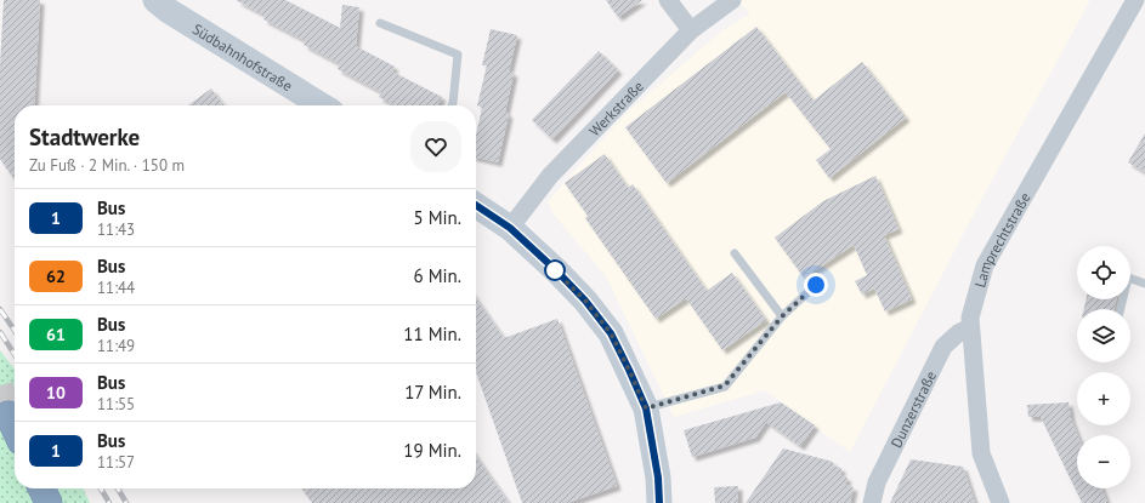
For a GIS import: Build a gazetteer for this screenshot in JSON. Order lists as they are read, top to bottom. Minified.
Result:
{"streets":{"street":["Südbahnhofstraße","Werkstraße","Lamprechtstraße","Dunzerstraße"]},"crossings":[["Lamprechtstraße","Dunzerstraße"]],"lines":["bus line 1"],"page":{"heading":["Stadtwerke","Zu Fuß · 2 Min. · 150 m"],"list":[{"mark":"1","name":"Bus","note":"11:43","value":"5 Min."},{"mark":"62","name":"Bus","note":"11:44","value":"6 Min."},{"mark":"61","name":"Bus","note":"11:49","value":"11 Min."},{"mark":"10","name":"Bus","note":"11:55","value":"17 Min."},{"mark":"1","name":"Bus","note":"11:57","value":"19 Min."}],"map_buttons":["+","−"]}}
